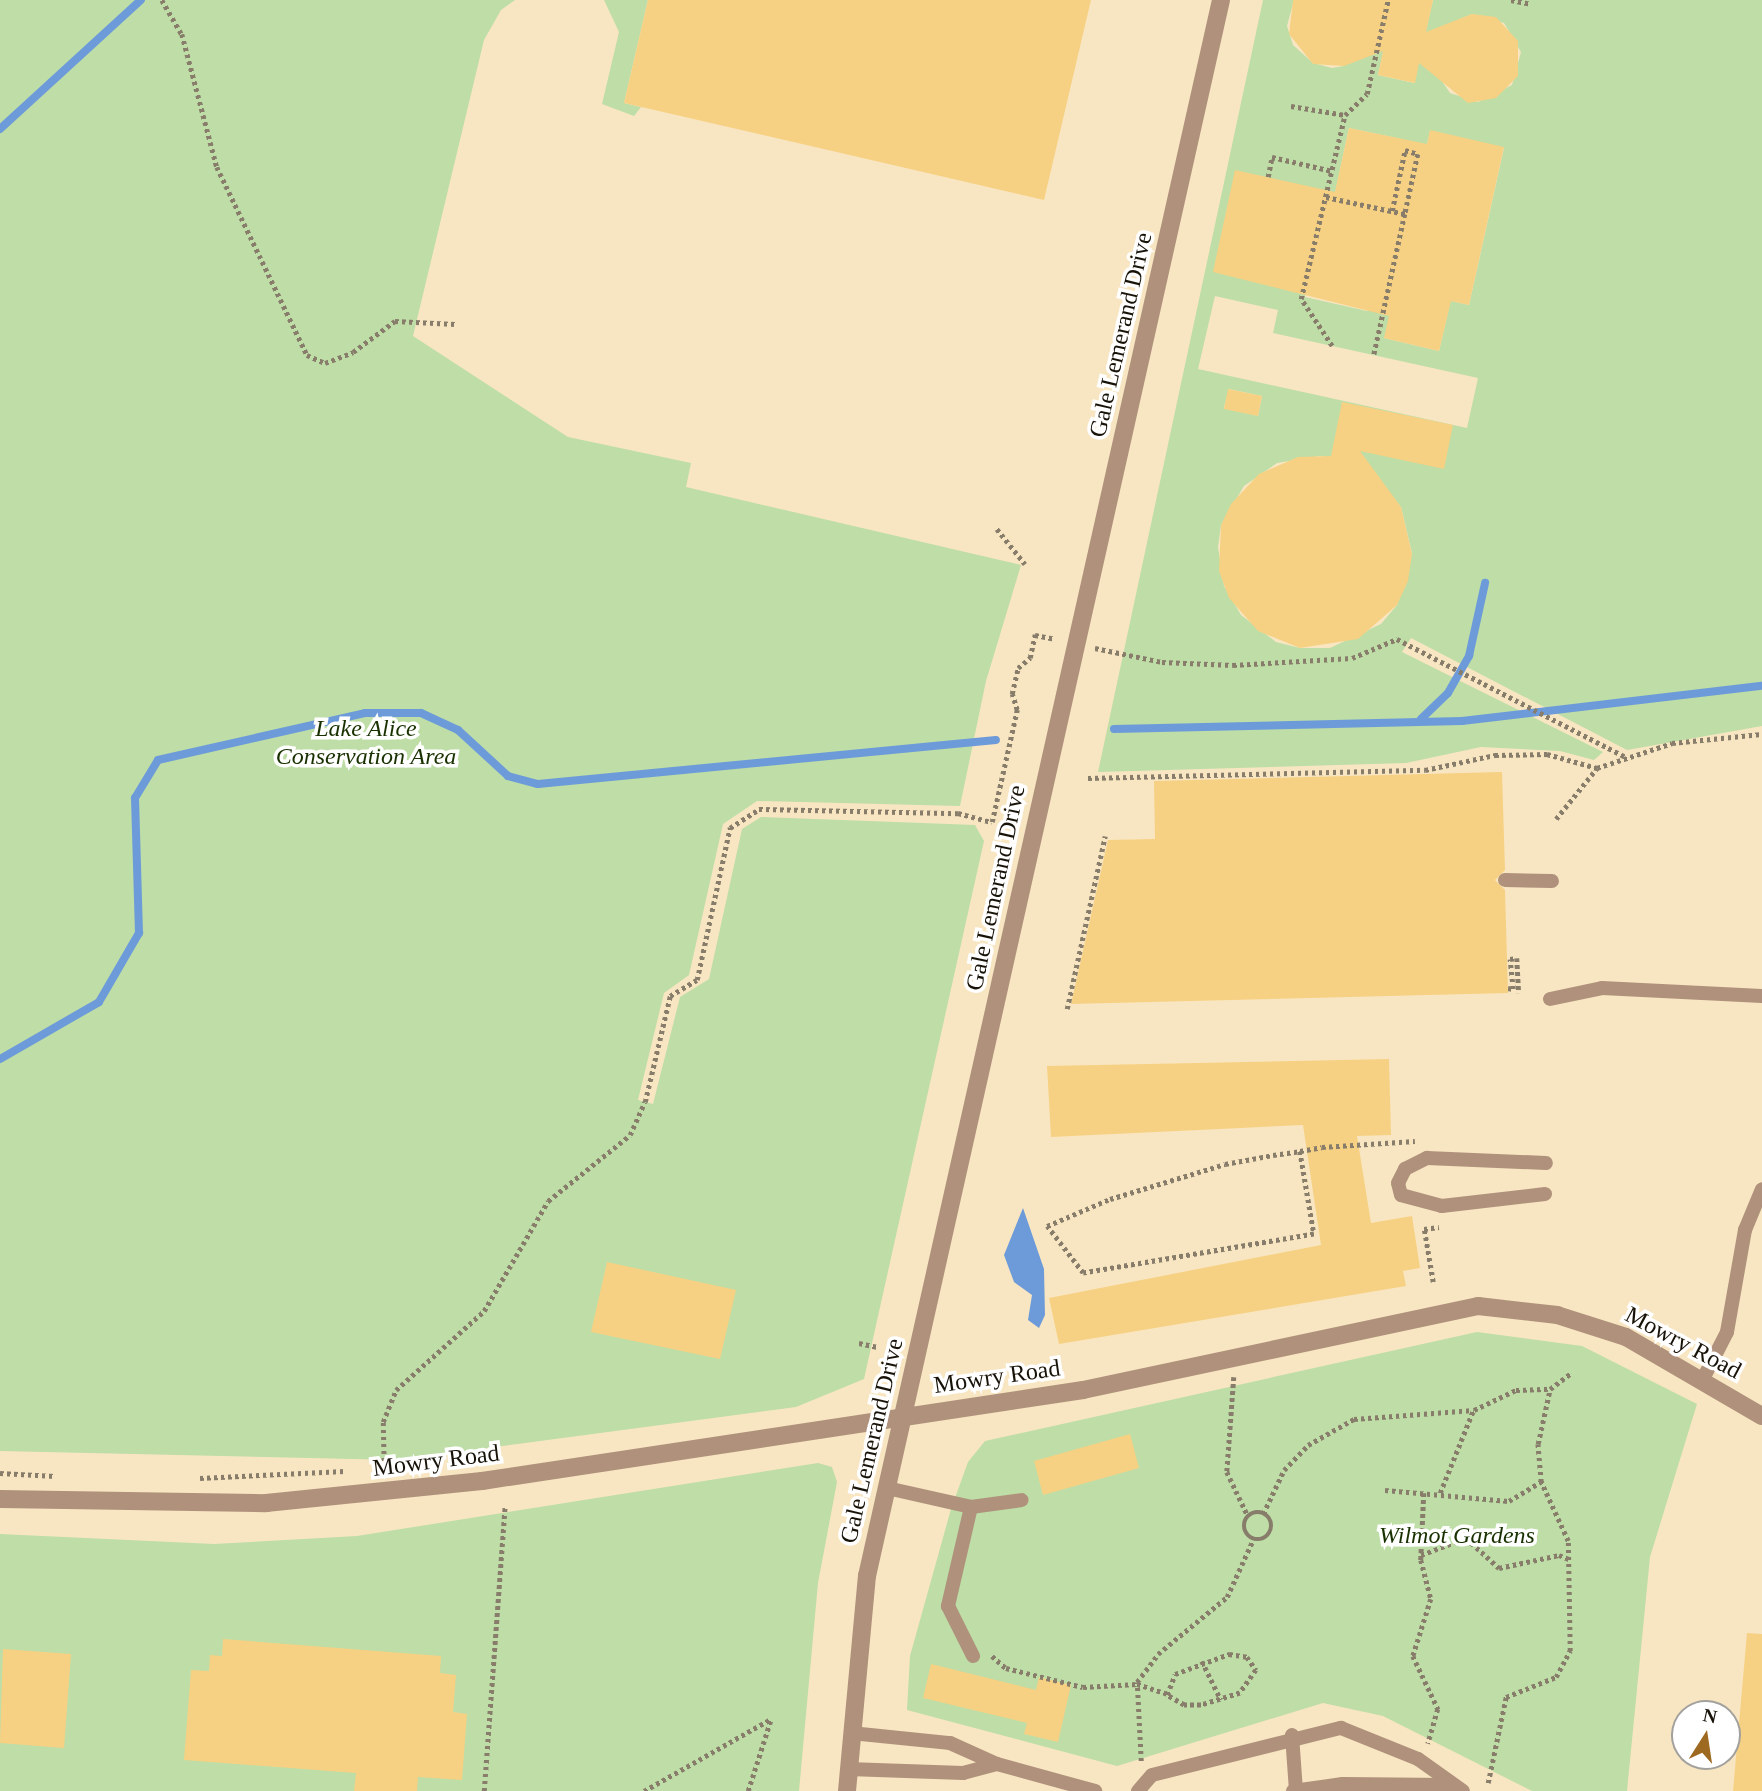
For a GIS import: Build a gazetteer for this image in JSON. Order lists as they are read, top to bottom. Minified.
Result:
{"streets":{"street":["Gale Lemerand Drive","Mowry Road"]},"crossings":[["Gale Lemerand Drive","Mowry Road"]],"parks":["Lake Alice Conservation Area","Wilmot Gardens"],"north":"top"}
